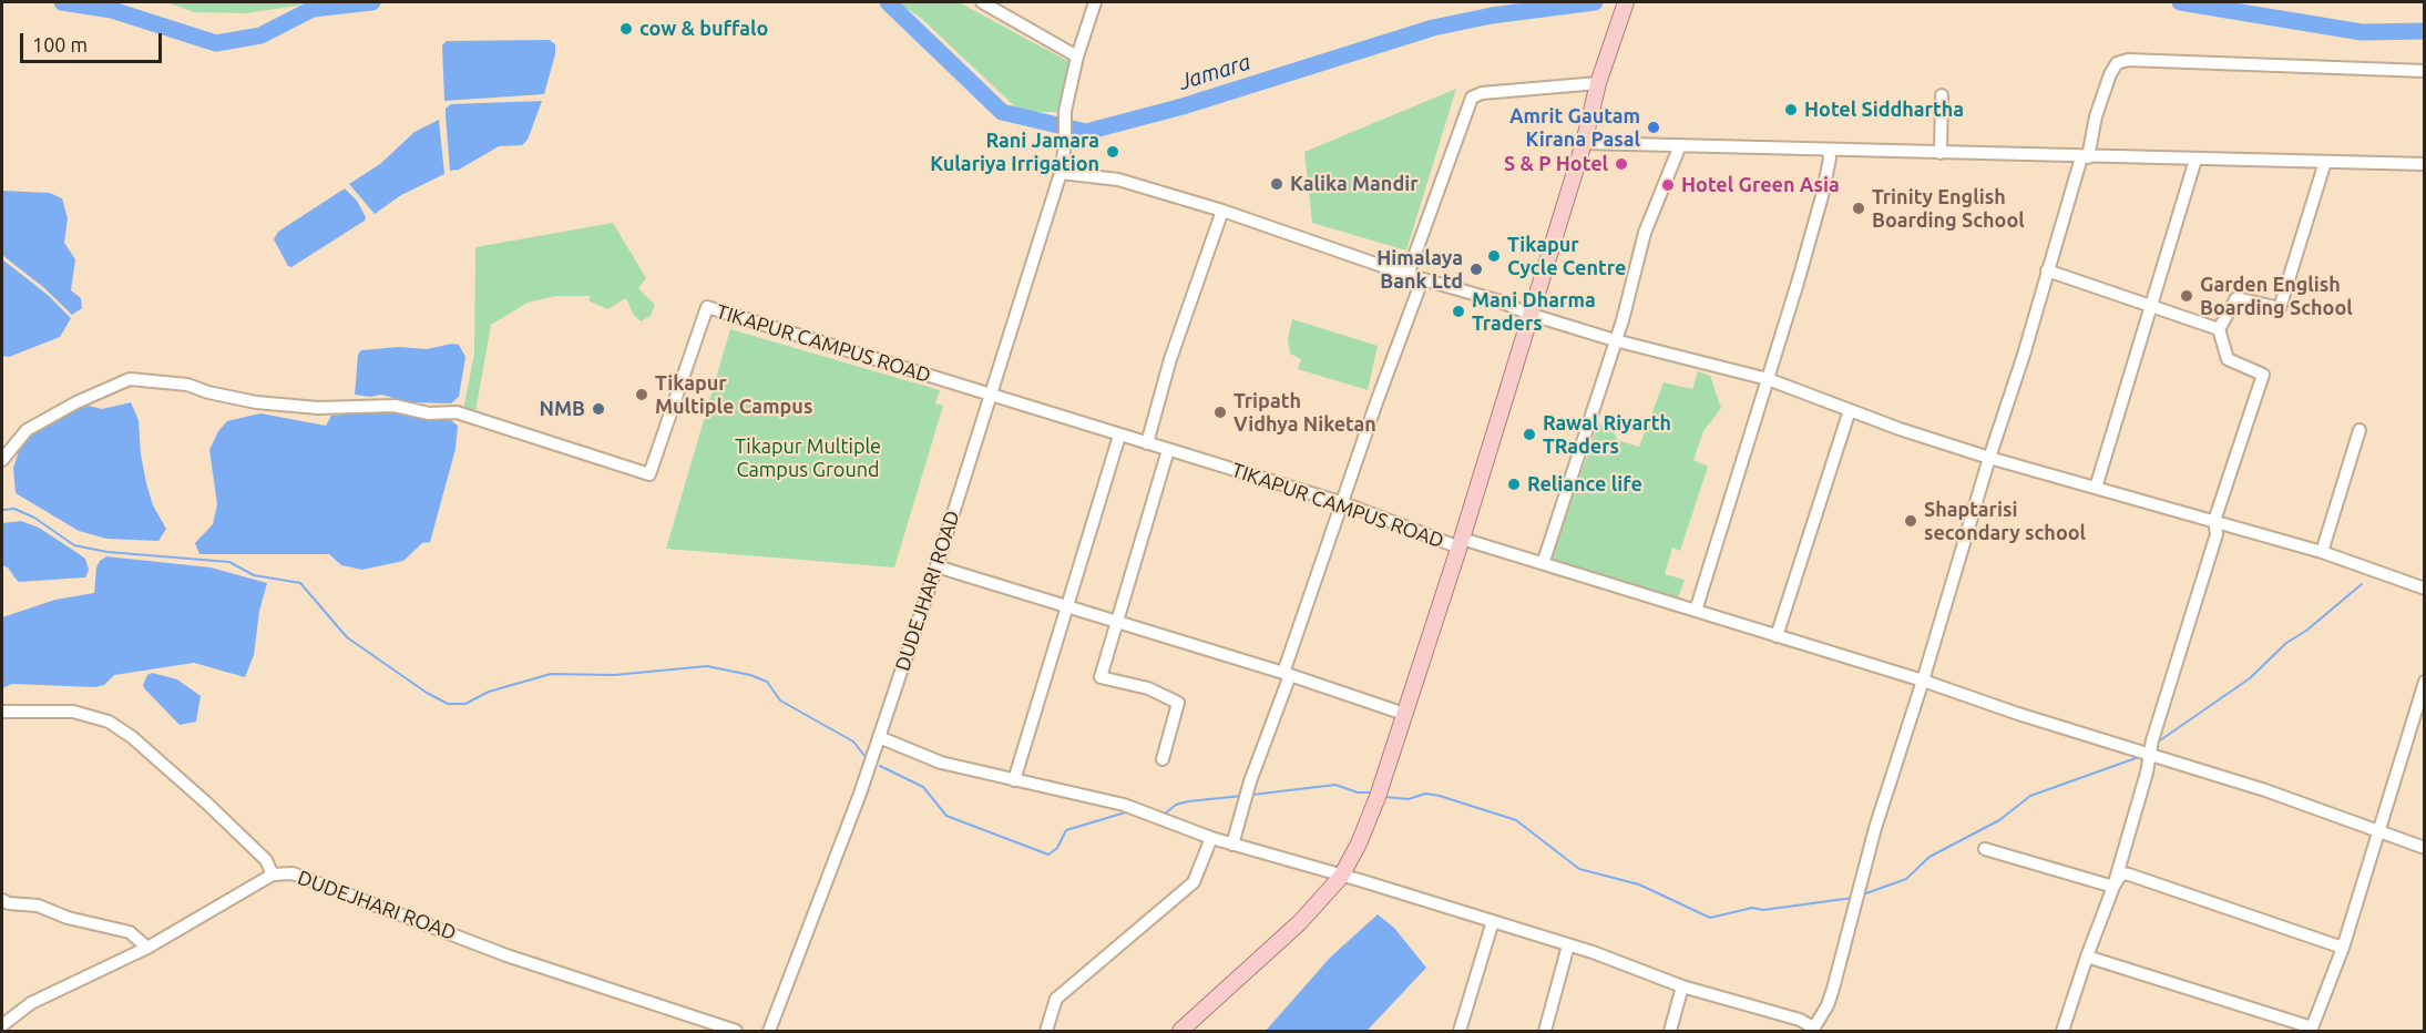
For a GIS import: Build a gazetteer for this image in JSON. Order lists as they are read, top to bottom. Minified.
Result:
{"streets":{"street":["TIKAPUR CAMPUS ROAD","DUDEJHARI ROAD"]},"crossings":[["TIKAPUR CAMPUS ROAD","DUDEJHARI ROAD"]],"water":["Jamara"],"parks":["Tikapur Multiple Campus Ground"],"places":["cow & buffalo","Hotel Siddhartha","Amrit Gautam Kirana Pasal","Rani Jamara Kulariya Irrigation","S & P Hotel","Kalika Mandir","Hotel Green Asia","Trinity English Boarding School","Tikapur Cycle Centre","Himalaya Bank Ltd","Garden English Boarding School","Mani Dharma Traders","Tikapur Multiple Campus","NMB","Tripath Vidhya Niketan","Rawal Riyarth TRaders","Reliance life","Shaptarisi secondary school"],"scale_bar":"100 m"}
